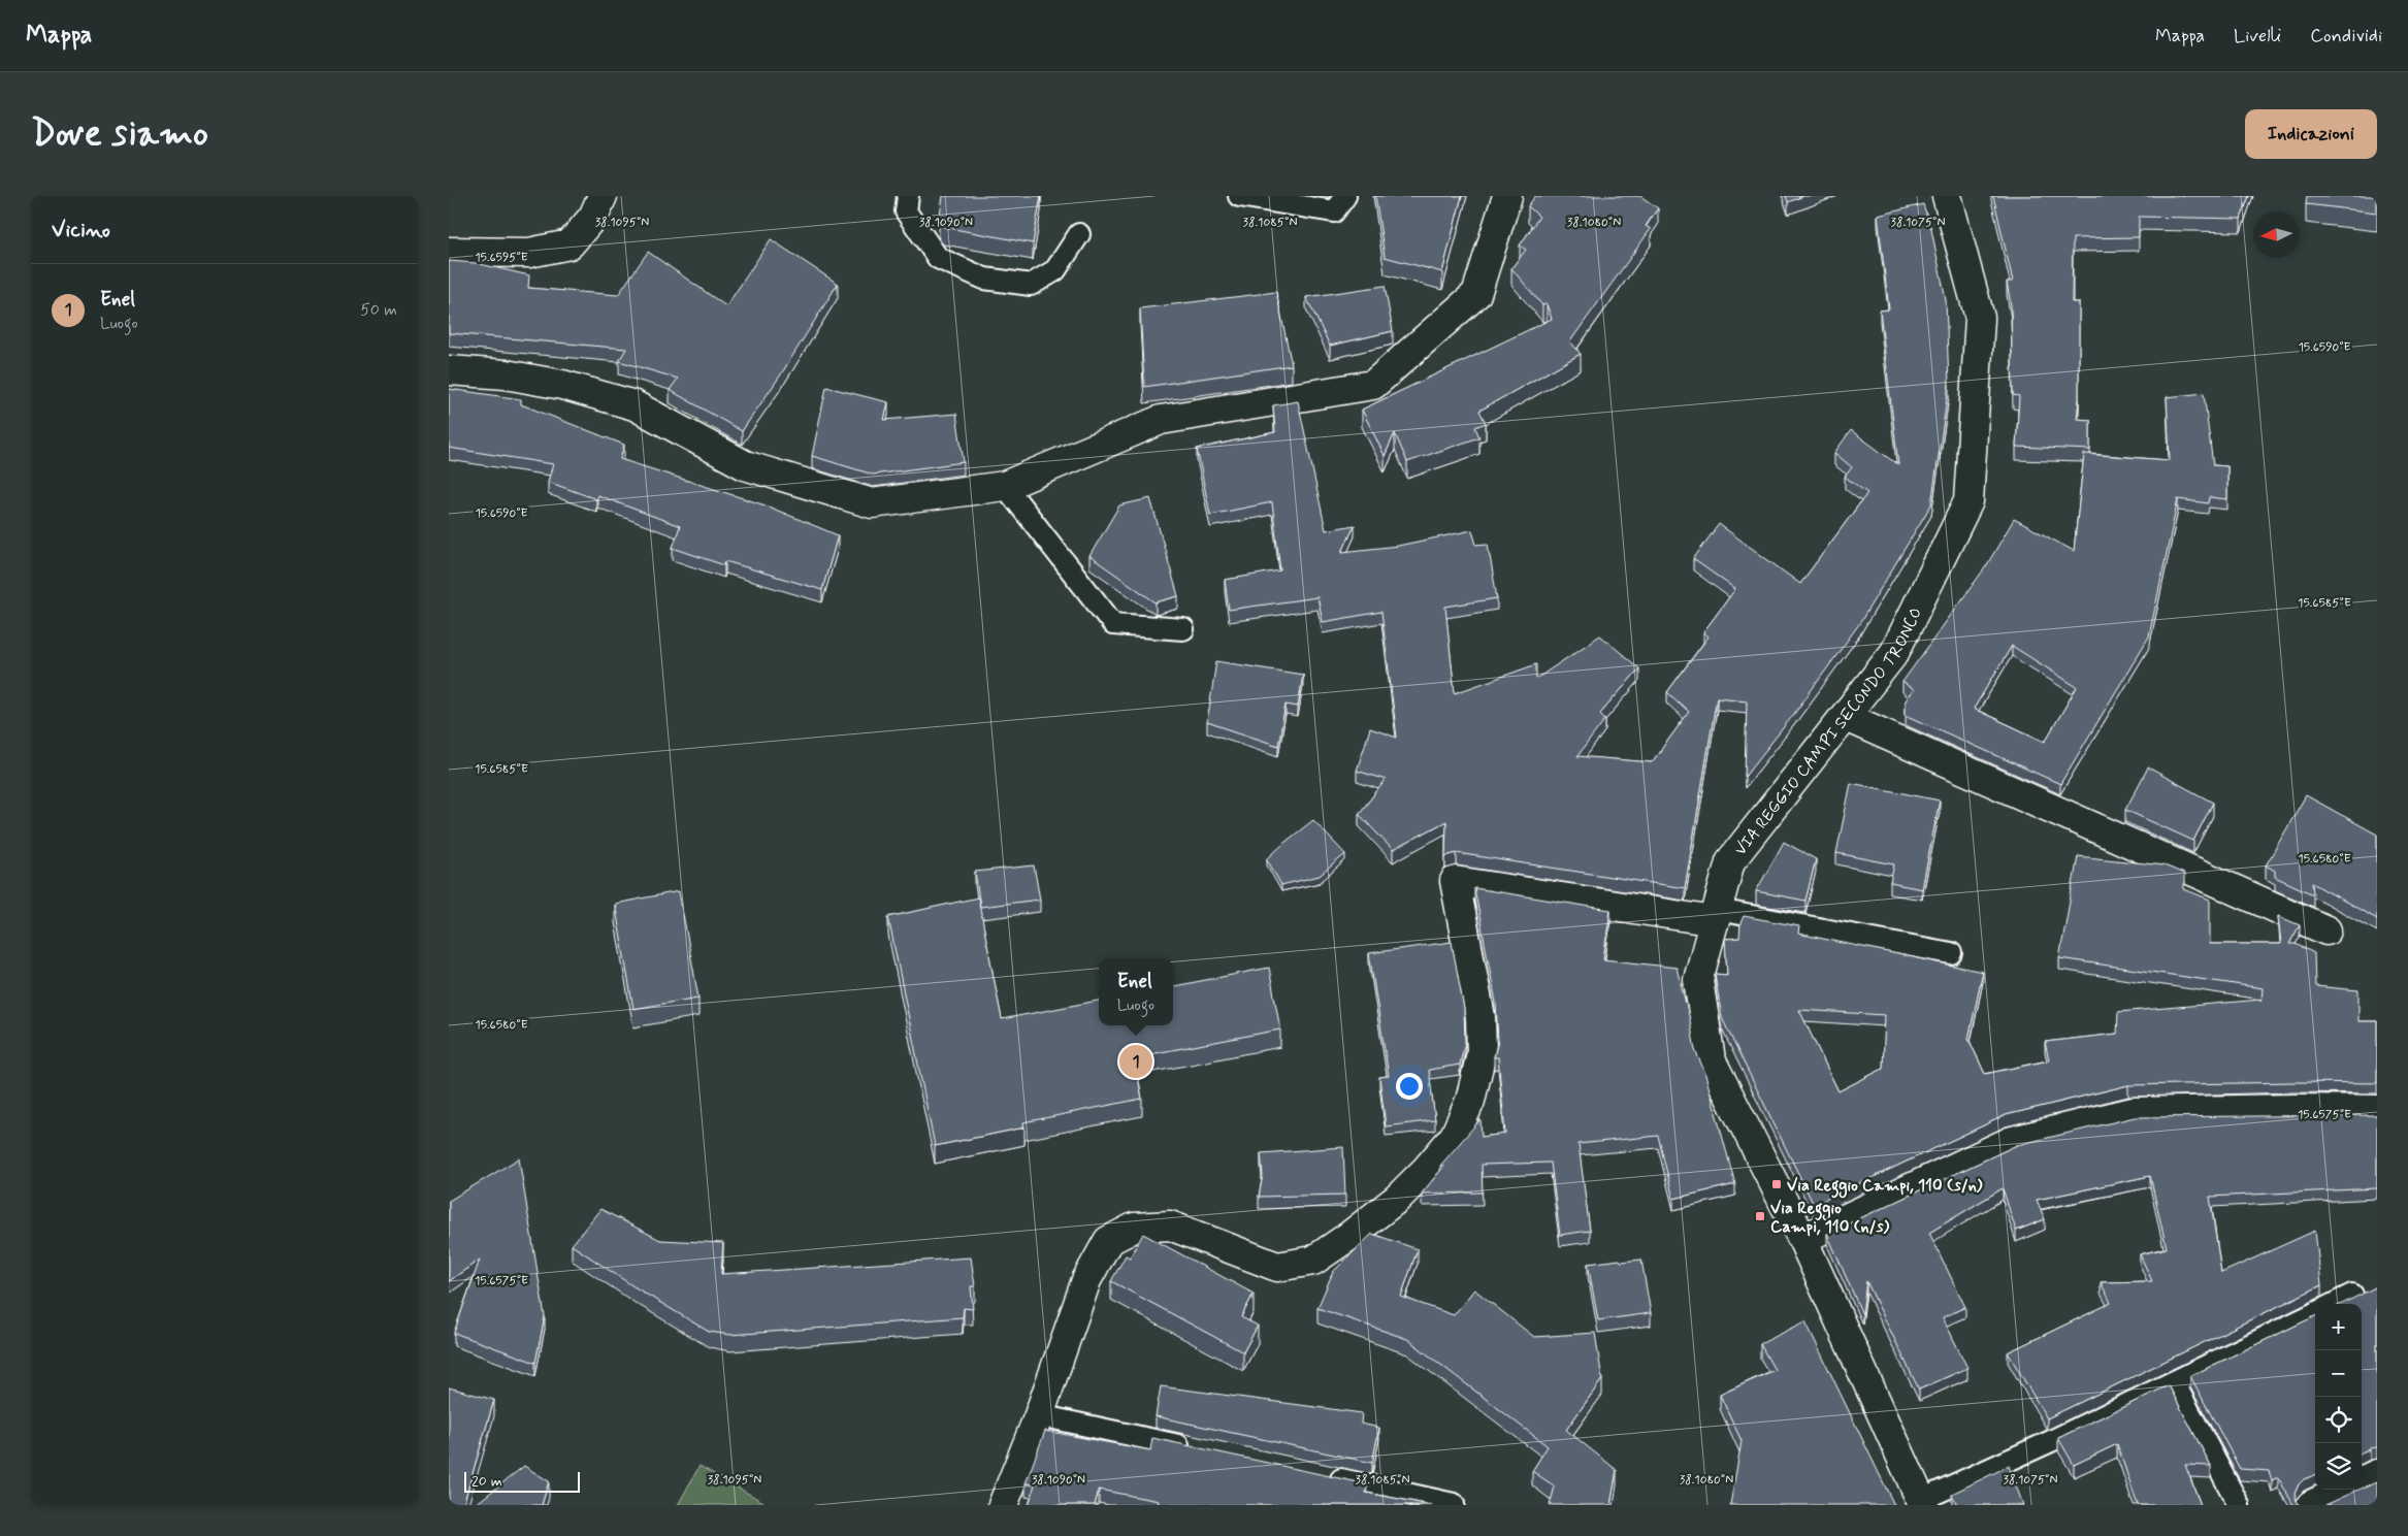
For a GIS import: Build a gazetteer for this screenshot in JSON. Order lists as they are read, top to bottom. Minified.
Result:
{"streets":{"street":["VIA REGGIO CAMPI SECONDO TRONCO"]},"places":{"transit":["Via Reggio Campi, 110 (s/n)","Via Reggio Campi, 110 (n/s)"]},"scale_bar":"20 m","north":"left","page":{"header":"Mappa","nav":["Mappa","Livelli","Condividi"],"buttons":"Indicazioni","title":"Dove siamo","heading":"Vicino","list":[{"mark":"1","name":"Enel","note":"Luogo","value":"50 m"}],"popup":["Enel","Luogo"],"pins":"1","map_buttons":["+","−"],"scale":"20 m"},"coordinates":["38.1095°N","38.1090°N","38.1085°N","38.1080°N","38.1075°N","15.6595°E","15.6590°E","15.6585°E","15.6580°E","15.6575°E"]}
